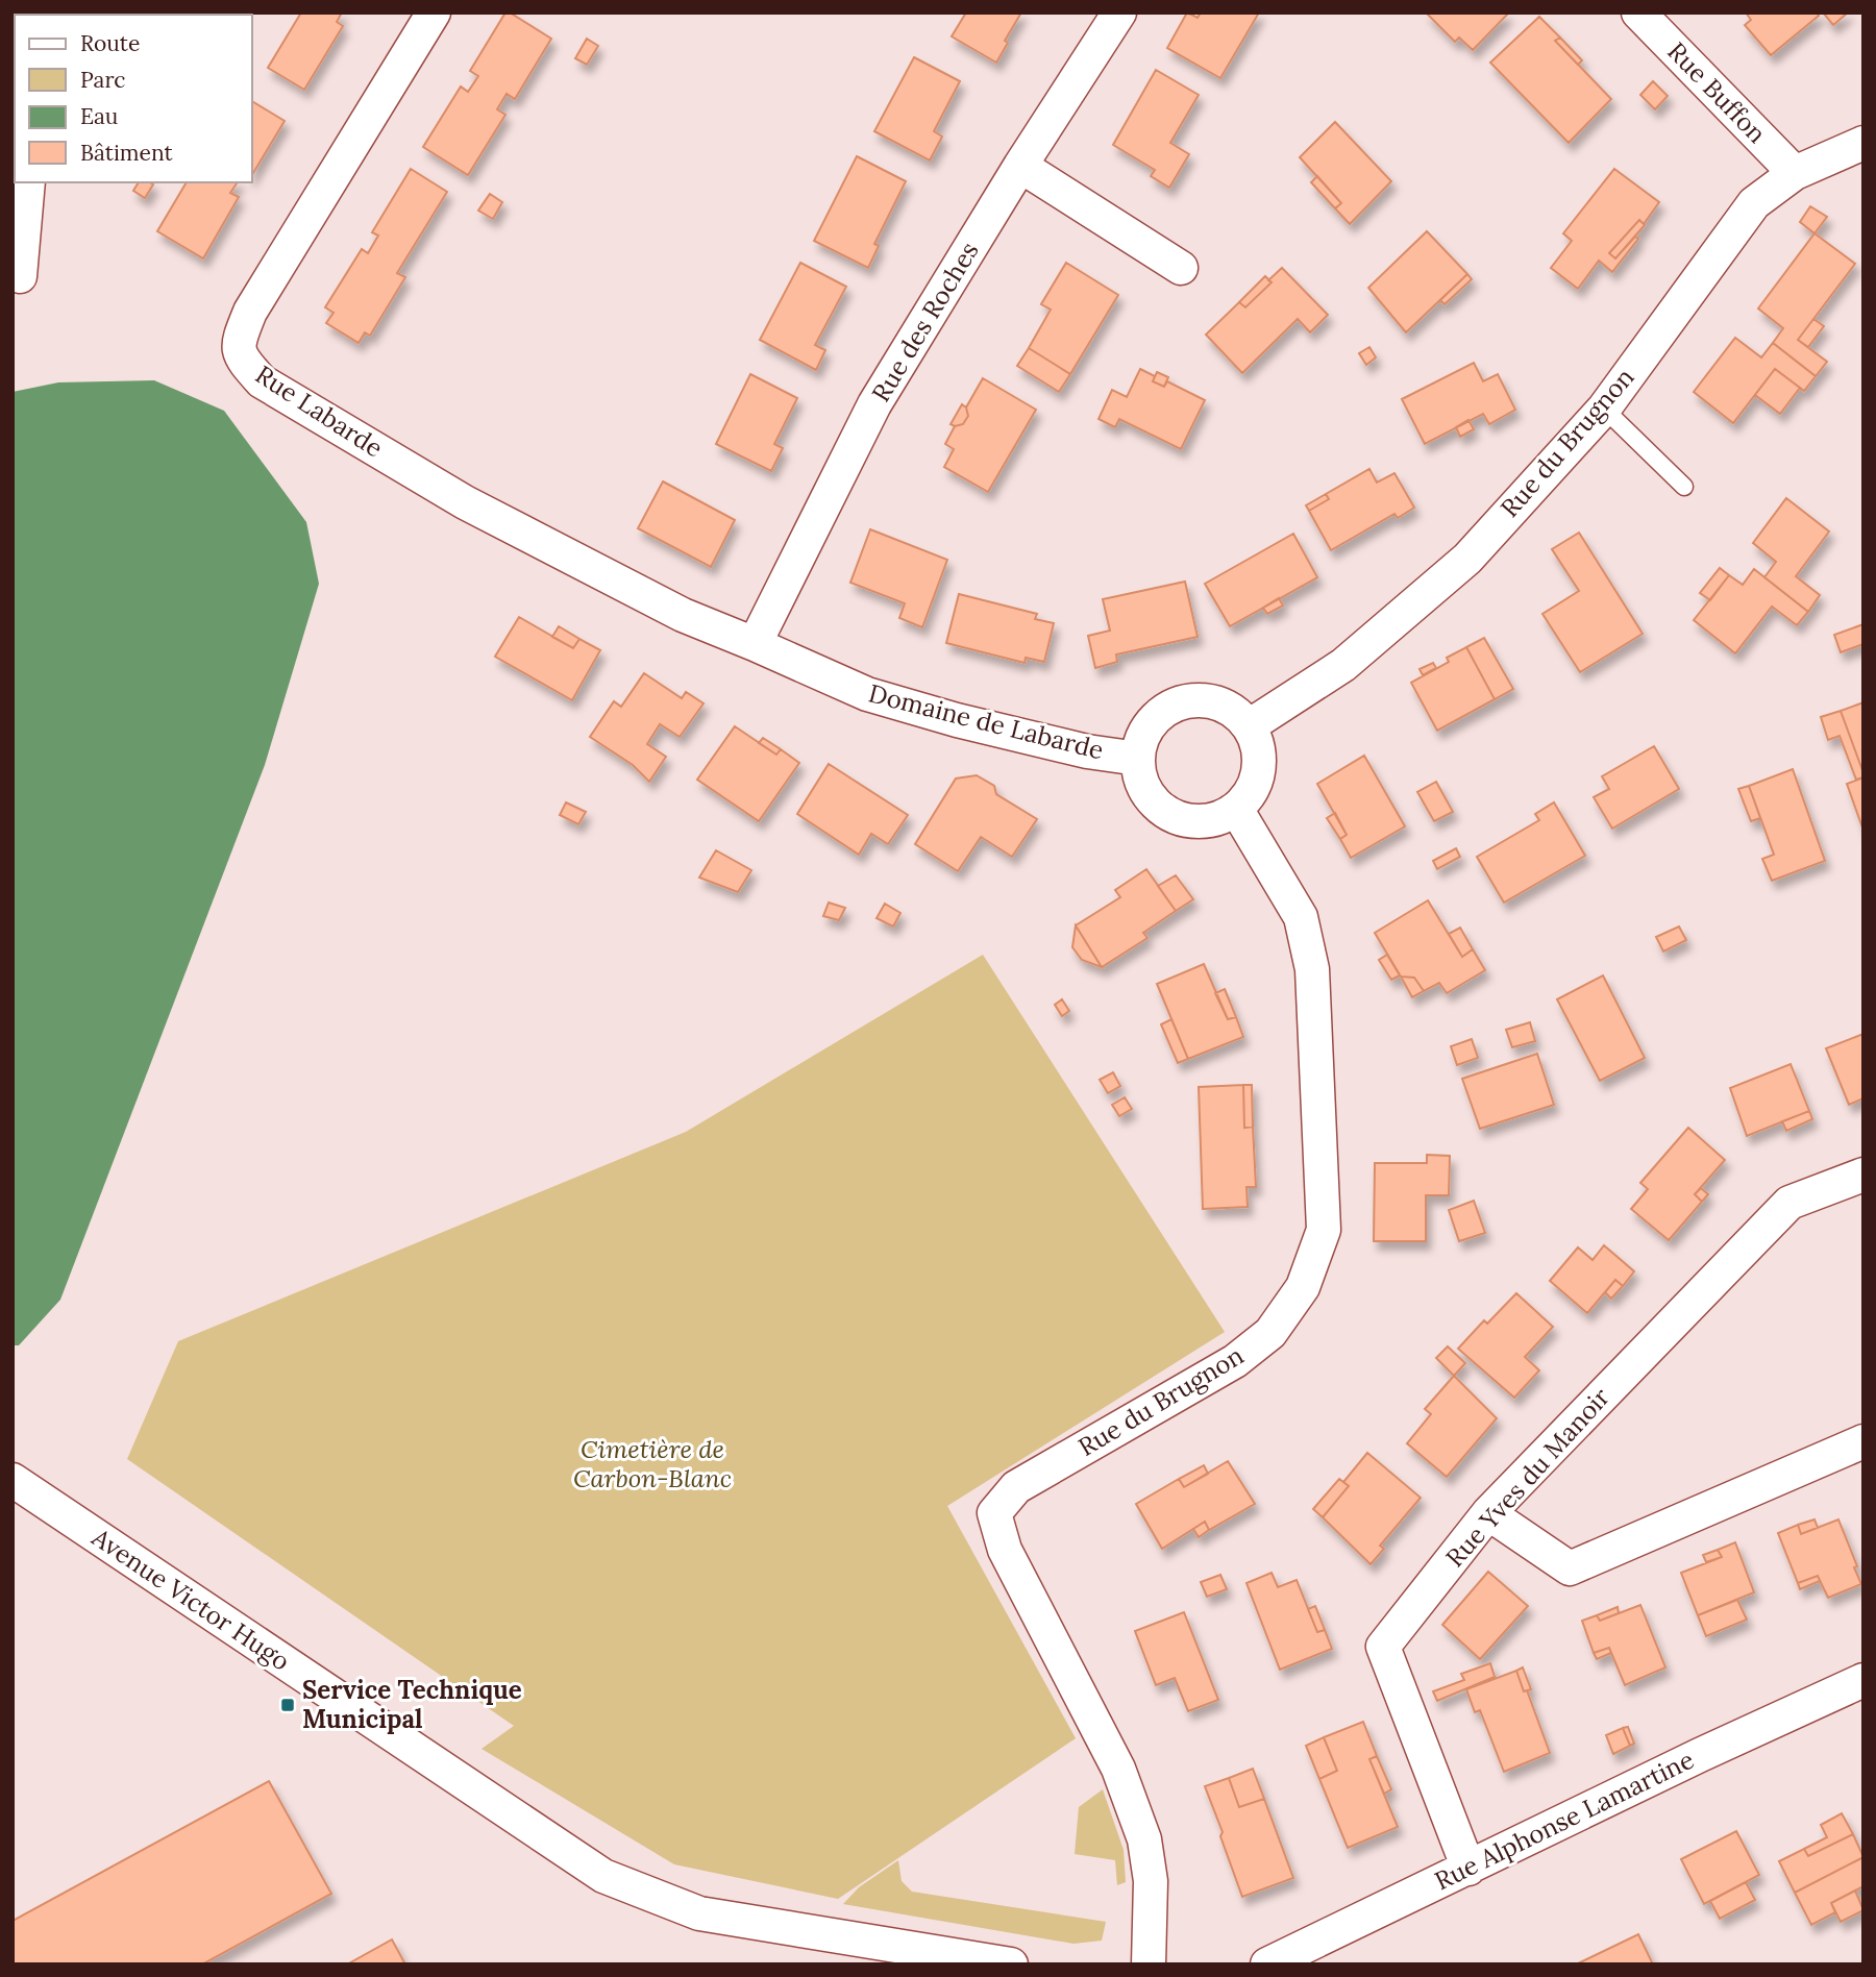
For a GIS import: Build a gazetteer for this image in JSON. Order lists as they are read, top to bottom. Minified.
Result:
{"streets":{"street":["Rue Buffon","Rue des Roches","Rue Labarde","Rue du Brugnon","Domaine de Labarde","Rue Yves du Manoir","Avenue Victor Hugo","Rue Alphonse Lamartine"]},"crossings":[["Rue Buffon","Rue du Brugnon"],["Rue des Roches","Rue Labarde"],["Rue des Roches","Domaine de Labarde"],["Rue Labarde","Domaine de Labarde"],["Rue du Brugnon","Domaine de Labarde"],["Rue Yves du Manoir","Rue Alphonse Lamartine"]],"parks":["Cimetière de Carbon-Blanc"],"places":{"transit":["Service Technique Municipal"]},"legend":["Route","Parc","Eau","Bâtiment"]}
